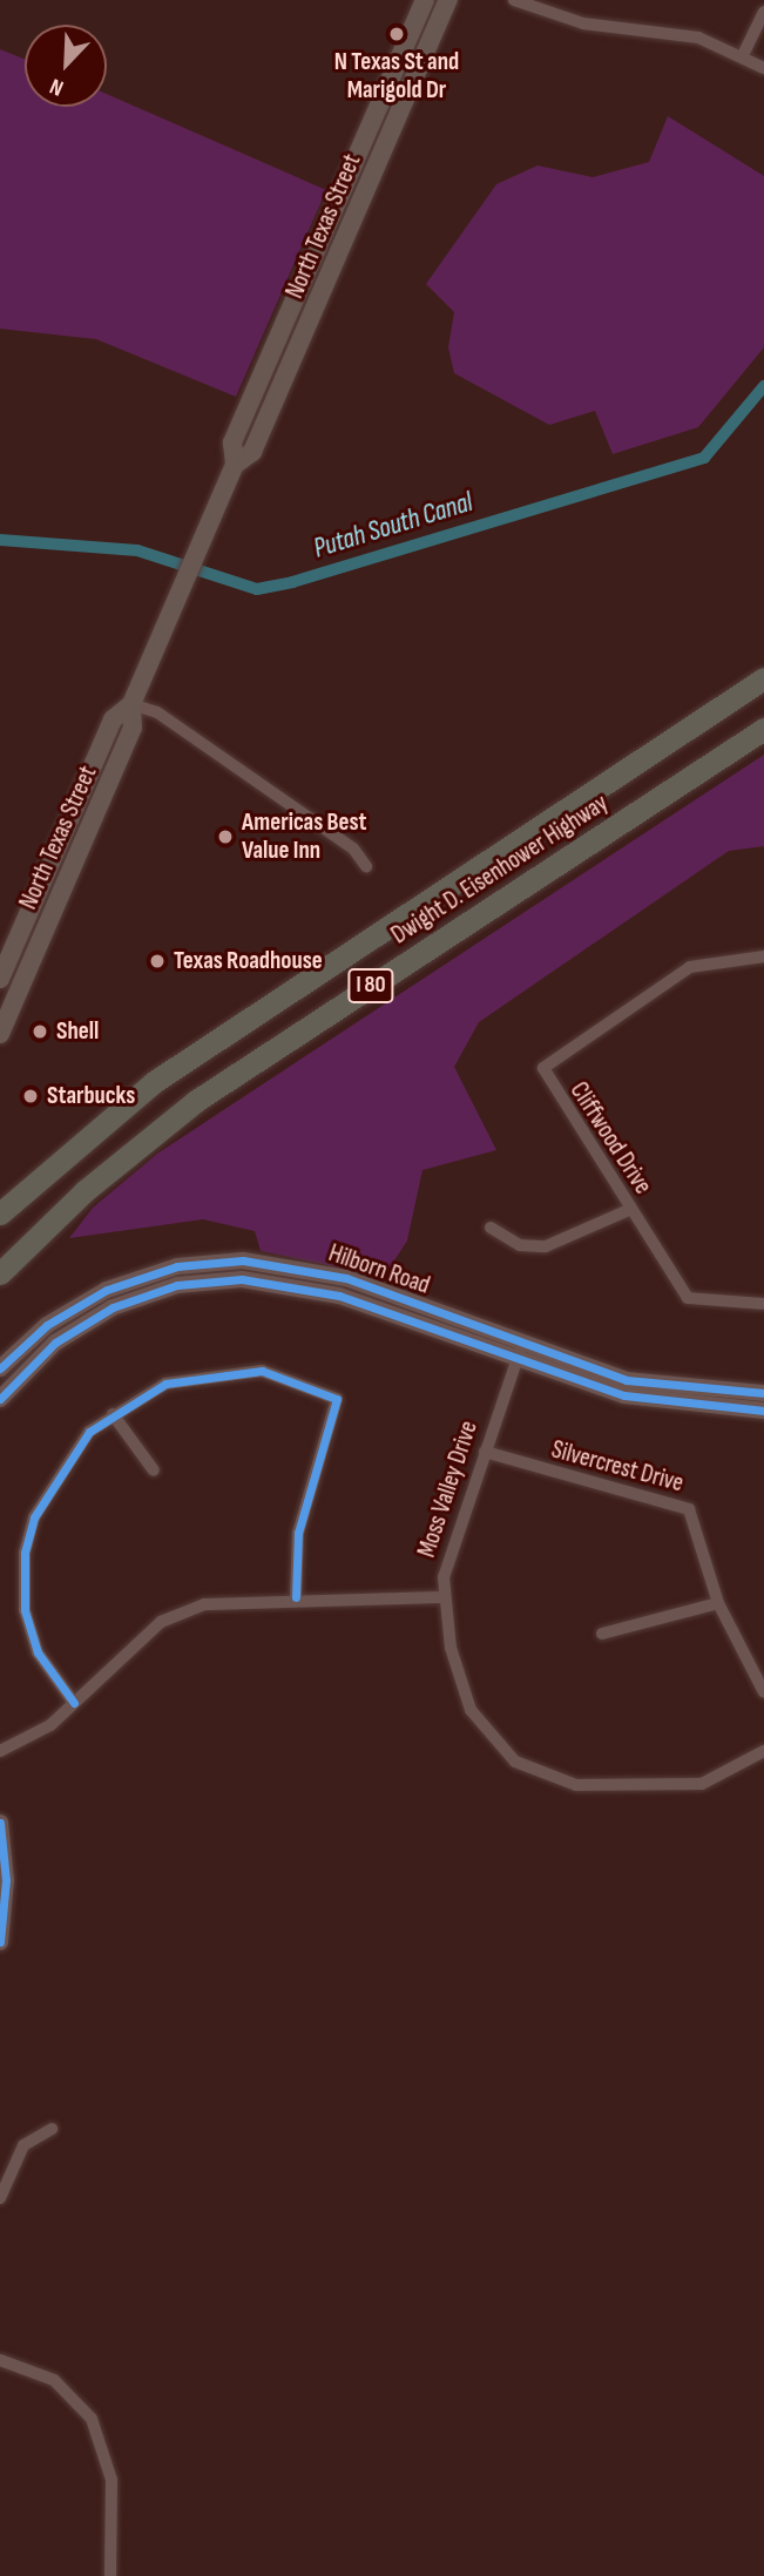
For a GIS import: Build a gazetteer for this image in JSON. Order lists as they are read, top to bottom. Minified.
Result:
{"streets":{"highway":["Dwight D. Eisenhower Highway","I 80"],"main road":["North Texas Street"],"street":["Cliffwood Drive","Hilborn Road","Silvercrest Drive","Moss Valley Drive"]},"crossings":[["Hilborn Road","Moss Valley Drive"],["Silvercrest Drive","Moss Valley Drive"]],"water":["Putah South Canal"],"places":["N Texas St and Marigold Dr","Americas Best Value Inn","Texas Roadhouse","Shell","Starbucks"],"north":"bottom left"}
